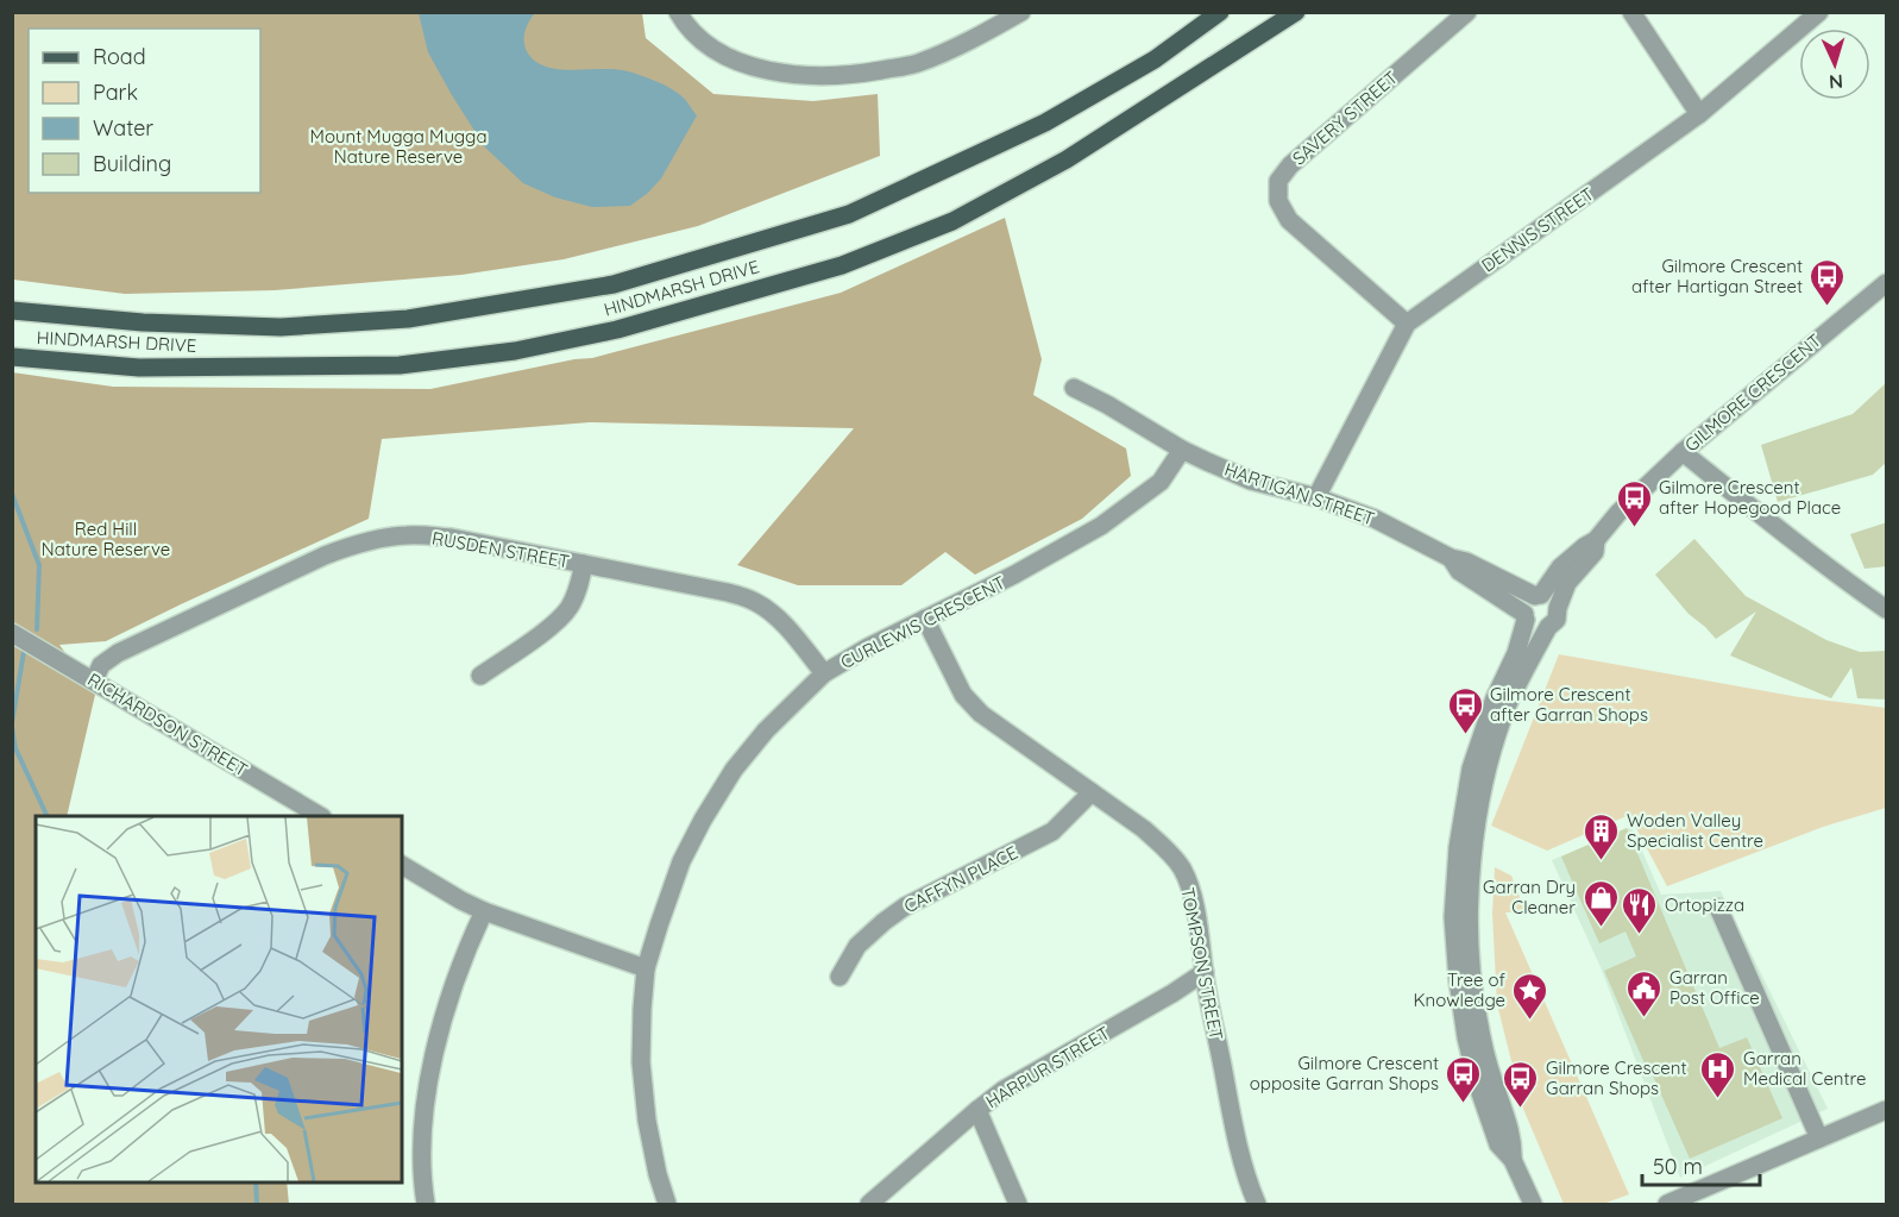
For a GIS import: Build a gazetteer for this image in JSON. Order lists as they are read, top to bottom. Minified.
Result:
{"streets":{"main road":["HINDMARSH DRIVE"],"street":["SAVERY STREET","DENNIS STREET","GILMORE CRESCENT","HARTIGAN STREET","RUSDEN STREET","CURLEWIS CRESCENT","RICHARDSON STREET","CAFFYN PLACE","TOMPSON STREET","HARPUR STREET"]},"crossings":[["SAVERY STREET","DENNIS STREET"],["DENNIS STREET","HARTIGAN STREET"],["GILMORE CRESCENT","HARTIGAN STREET"],["HARTIGAN STREET","CURLEWIS CRESCENT"],["RUSDEN STREET","CURLEWIS CRESCENT"],["RUSDEN STREET","RICHARDSON STREET"],["CURLEWIS CRESCENT","TOMPSON STREET"],["CAFFYN PLACE","TOMPSON STREET"],["TOMPSON STREET","HARPUR STREET"]],"parks":["Mount Mugga Mugga Nature Reserve","Red Hill Nature Reserve"],"places":{"bus stop":["Gilmore Crescent after Hartigan Street","Gilmore Crescent after Hopegood Place","Gilmore Crescent after Garran Shops","Gilmore Crescent opposite Garran Shops","Gilmore Crescent Garran Shops"],"building":["Woden Valley Specialist Centre"],"shop":["Garran Dry Cleaner"],"restaurant":["Ortopizza"],"public building":["Garran Post Office"],"place":["Tree of Knowledge"],"hospital":["Garran Medical Centre"]},"legend":["Road","Park","Water","Building"],"scale_bar":"50 m","north":"bottom"}
